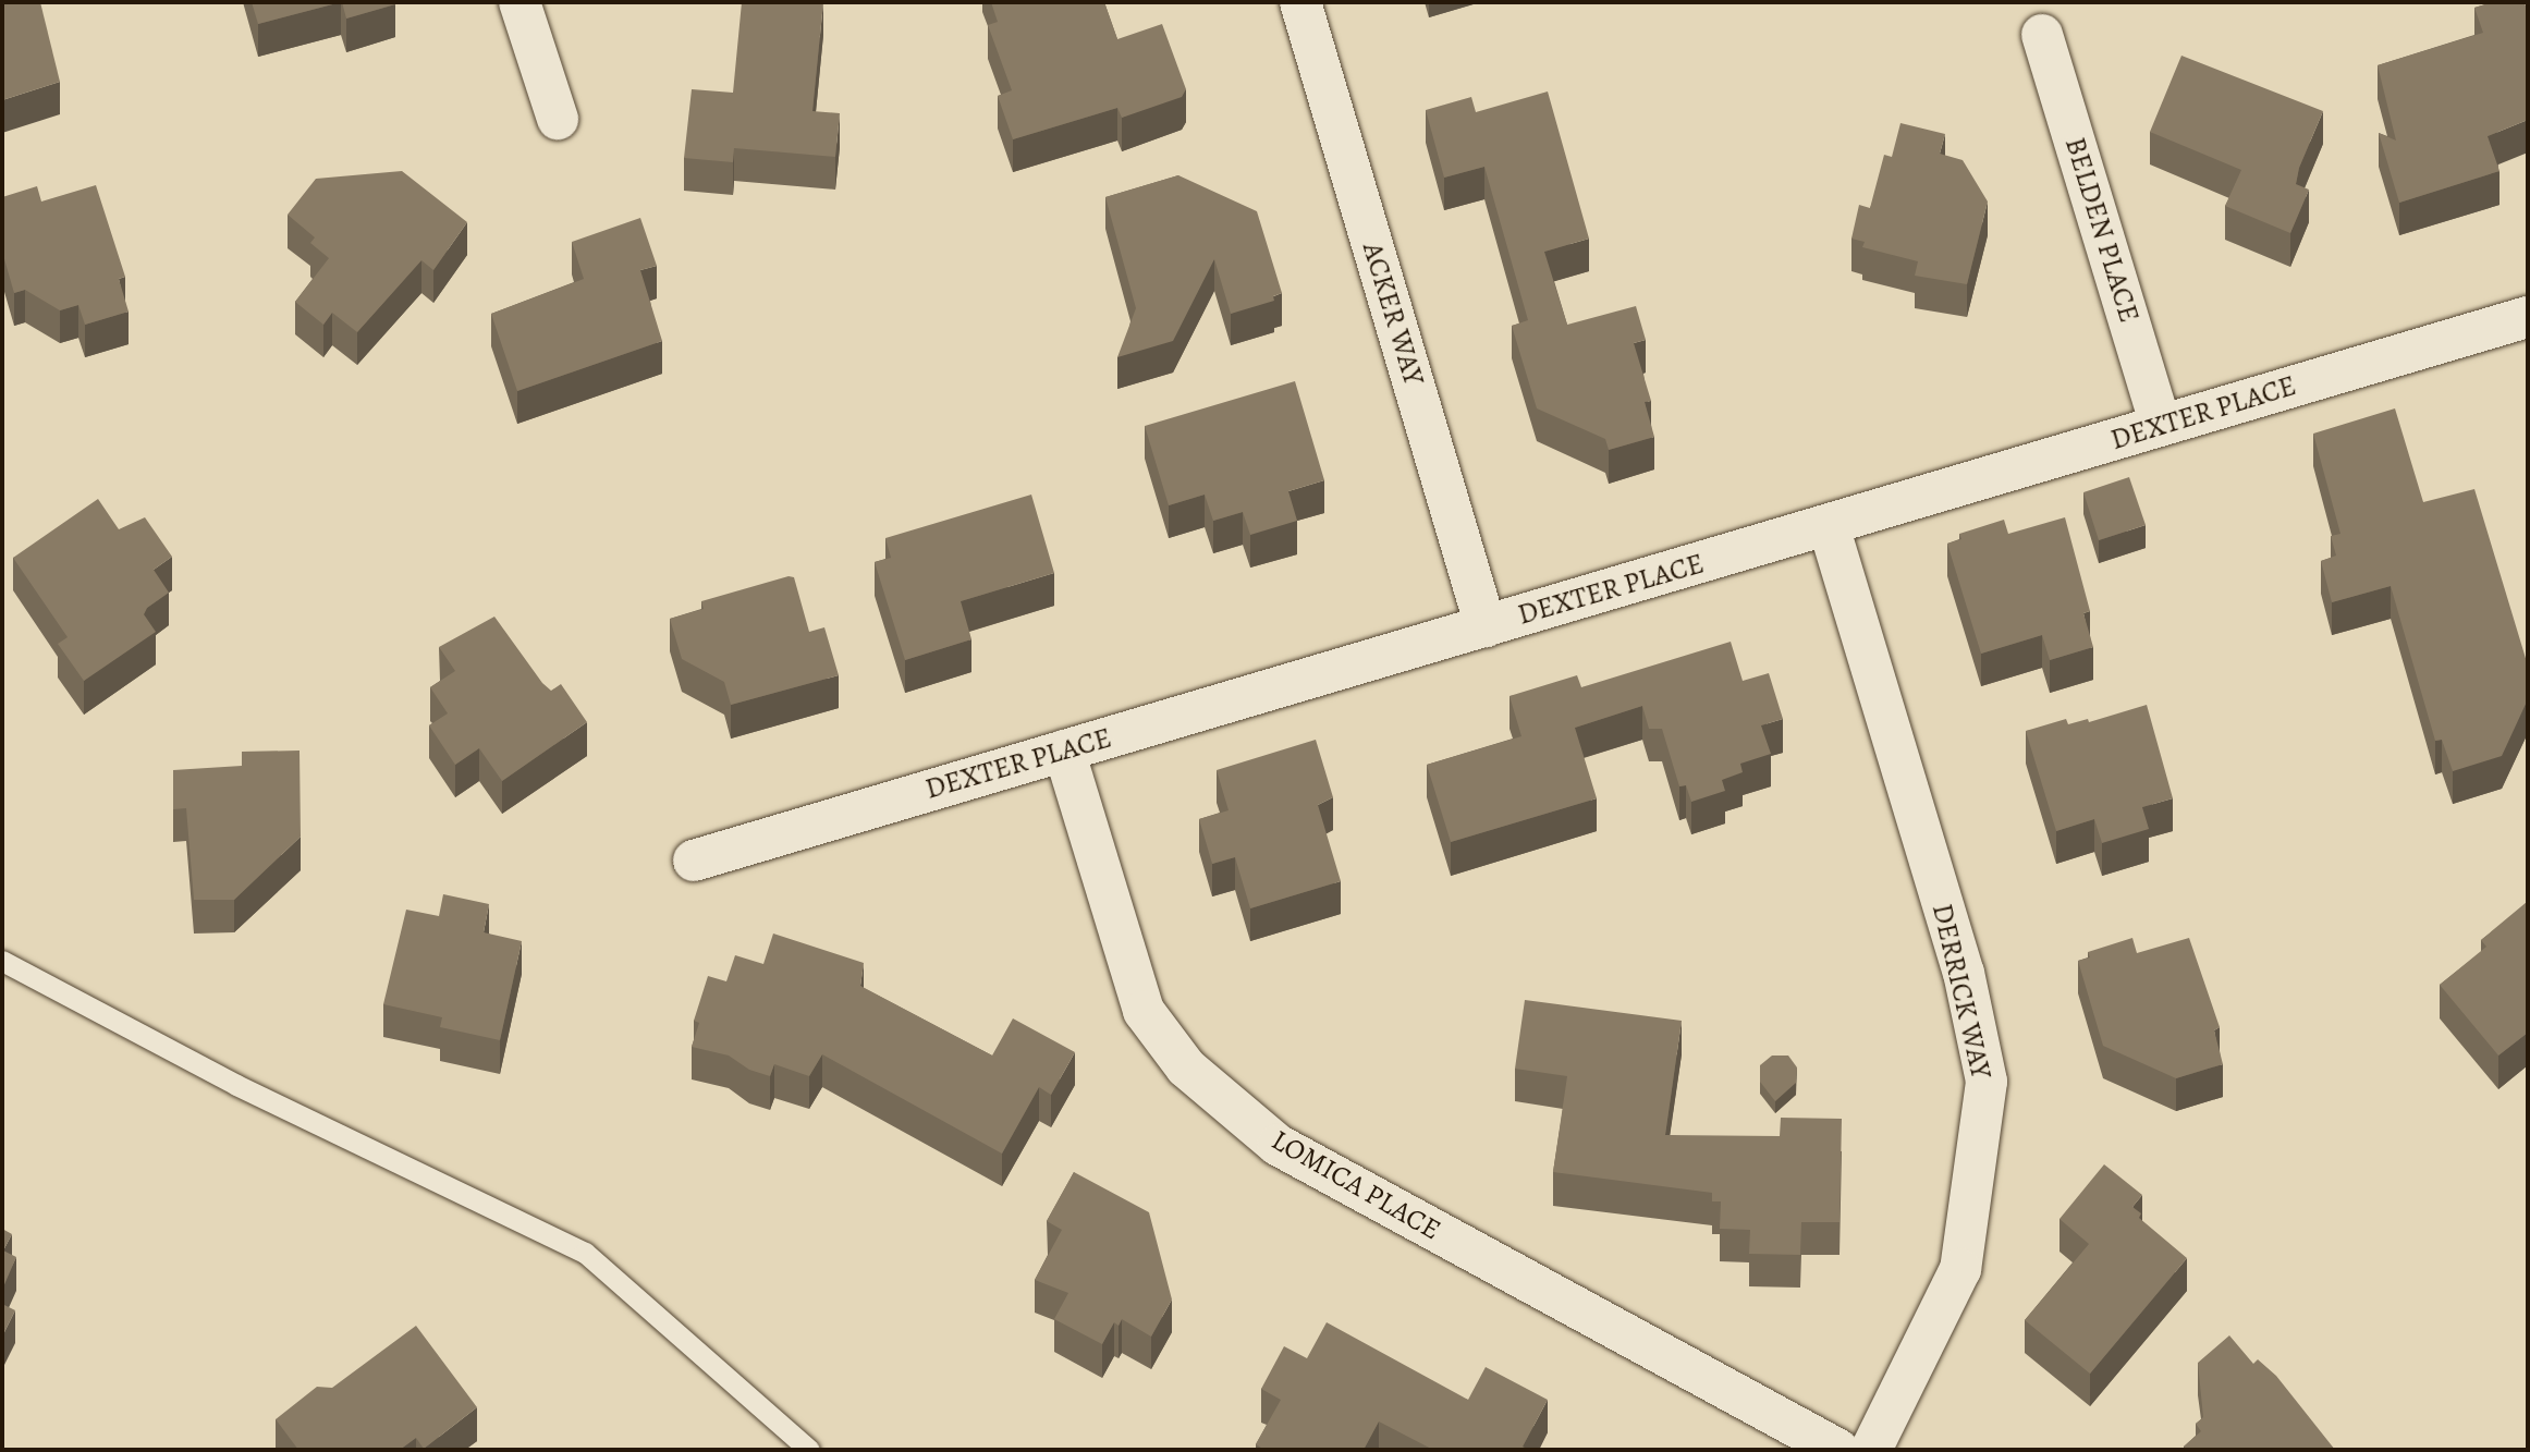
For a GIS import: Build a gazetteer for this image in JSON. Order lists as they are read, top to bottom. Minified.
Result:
{"streets":{"street":["BELDEN PLACE","ACKER WAY","DEXTER PLACE","DERRICK WAY","LOMICA PLACE"]},"crossings":[["BELDEN PLACE","DEXTER PLACE"],["ACKER WAY","DEXTER PLACE"],["DEXTER PLACE","DERRICK WAY"],["DEXTER PLACE","LOMICA PLACE"]]}
